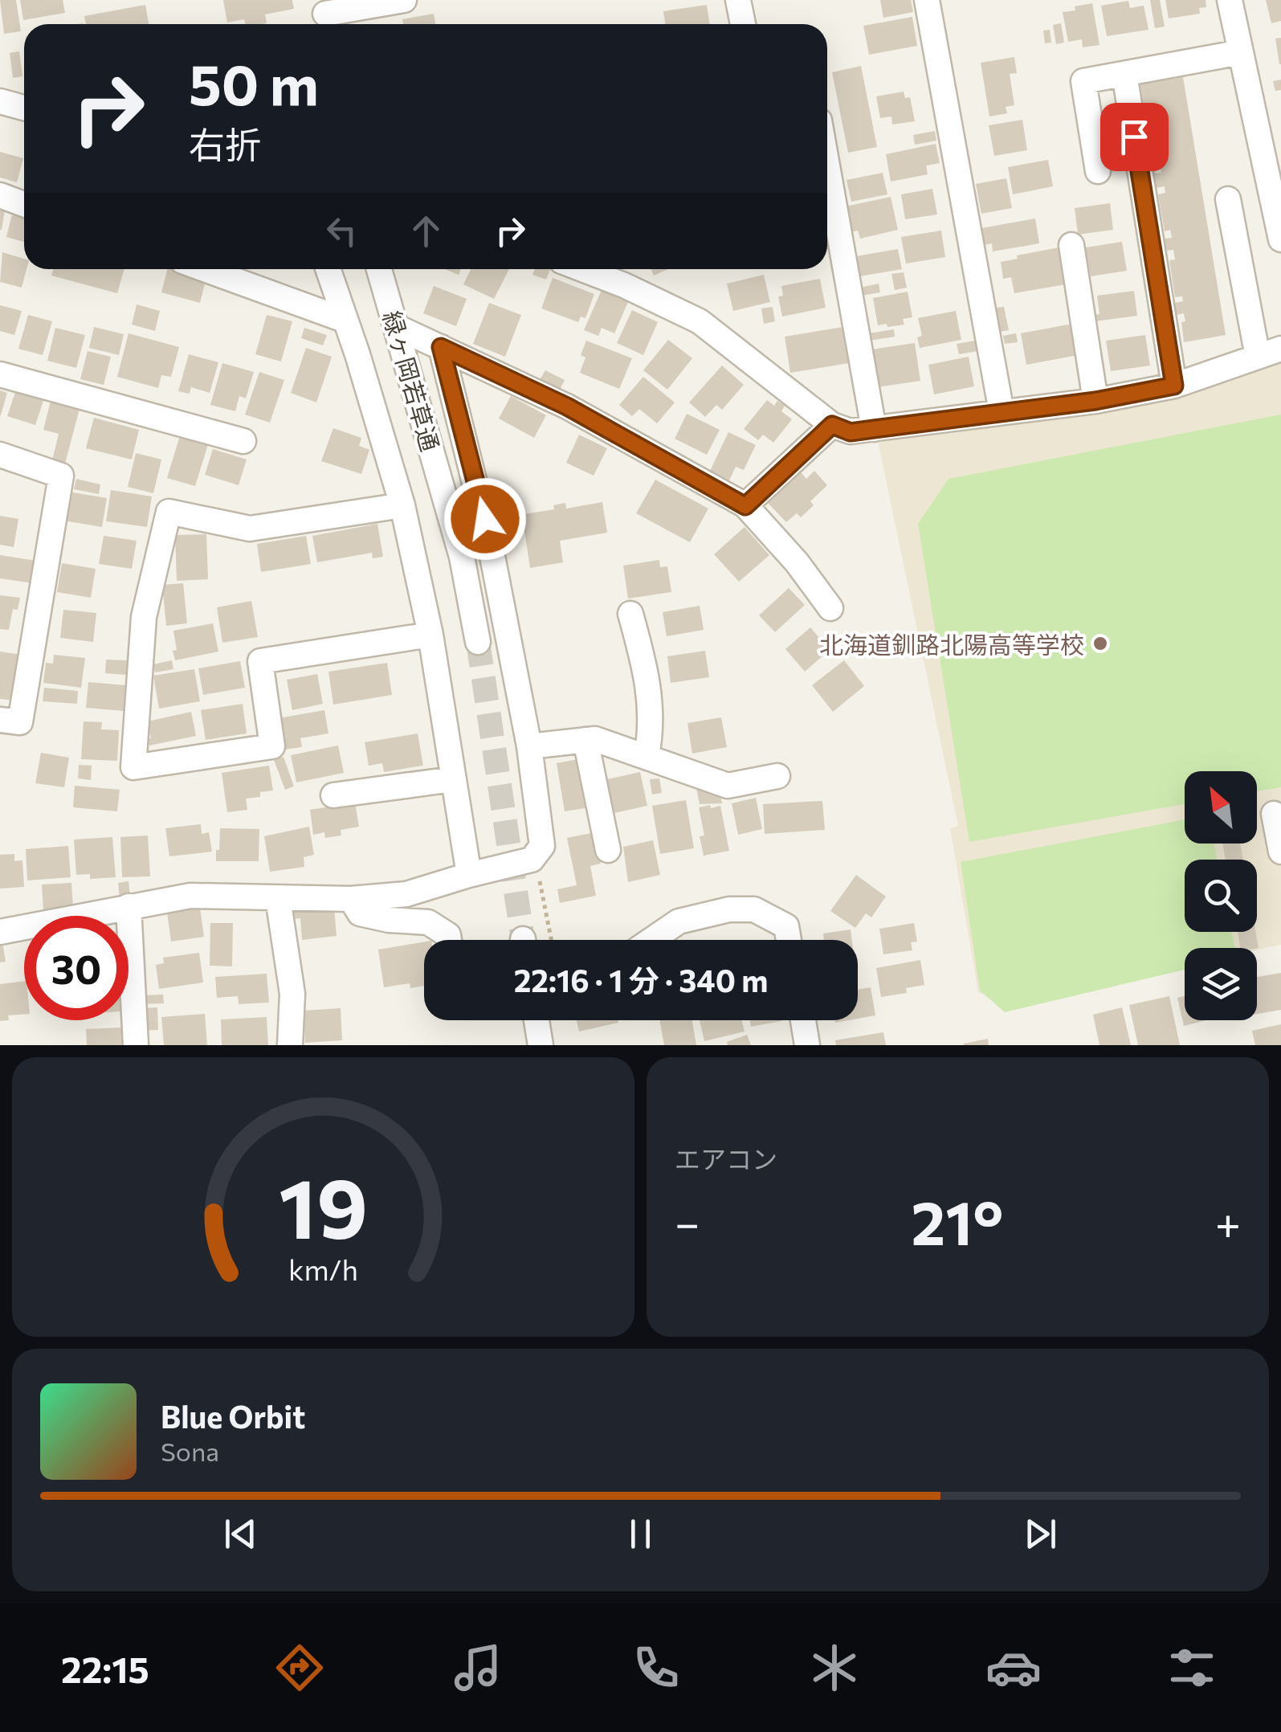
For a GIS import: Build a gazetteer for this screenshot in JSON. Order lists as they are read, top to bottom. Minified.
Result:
{"streets":{"street":["緑ヶ岡若草通"]},"places":["北海道釧路北陽高等学校"],"north":"top left","page":{"turn":["50 m","右折"],"limit":"30","trip":"22:16 · 1 分 · 340 m","tile":"エアコン","heat":["−","21°","+"],"song":["Blue Orbit","Sona"],"tabs":"22:15","gauge":["19","km/h"]}}
